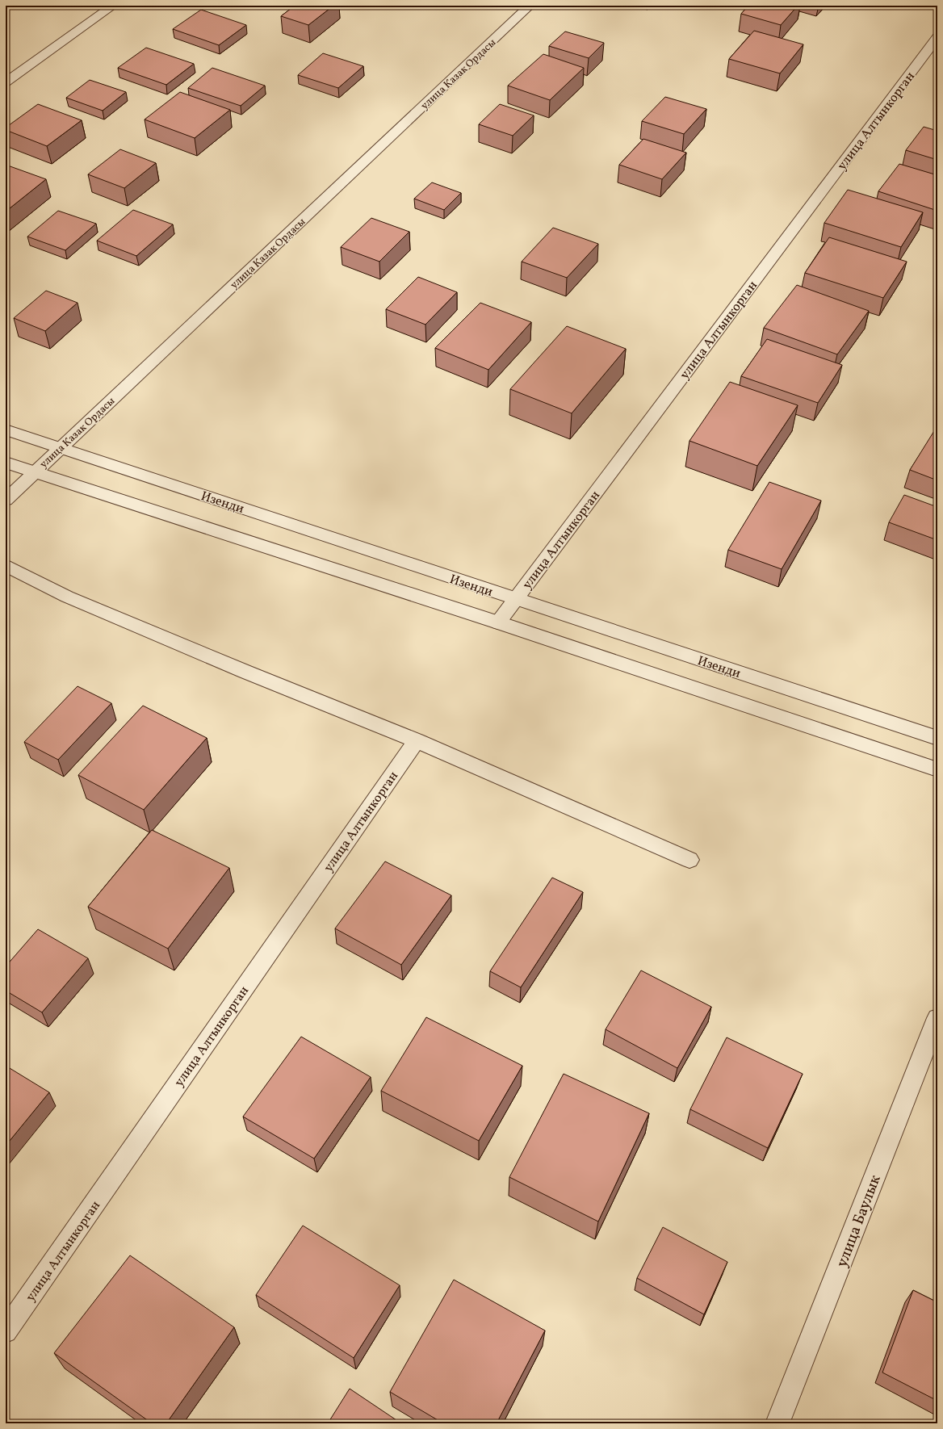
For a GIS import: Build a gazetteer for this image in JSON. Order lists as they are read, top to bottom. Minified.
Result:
{"streets":{"street":["улица Казак Ордасы","улица Алтынкорган","Изенди","улица Баулык"]},"crossings":[["улица Казак Ордасы","Изенди"],["улица Алтынкорган","Изенди"]]}
